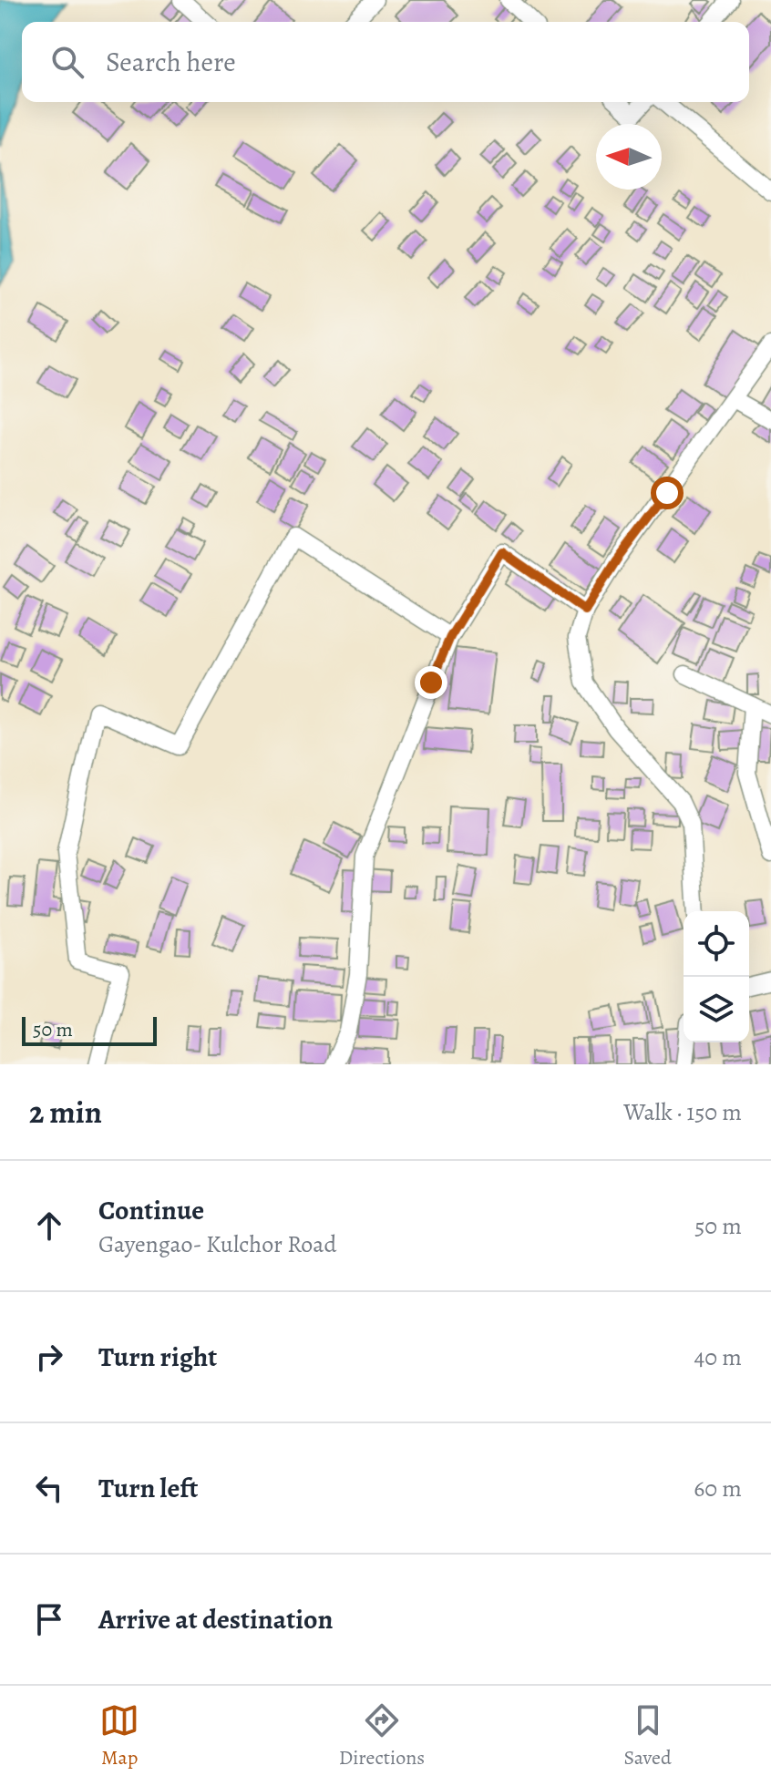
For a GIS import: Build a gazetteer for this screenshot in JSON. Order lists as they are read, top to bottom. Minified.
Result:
{"scale_bar":"50 m","north":"left","page":{"search":"Search here","scale":"50 m","heading":["2 min","Walk · 150 m"],"list":[["Continue","Gayengao- Kulchor Road","50 m"],["Turn right","40 m"],["Turn left","60 m"],"Arrive at destination"],"nav":["Map","Directions","Saved"]}}
